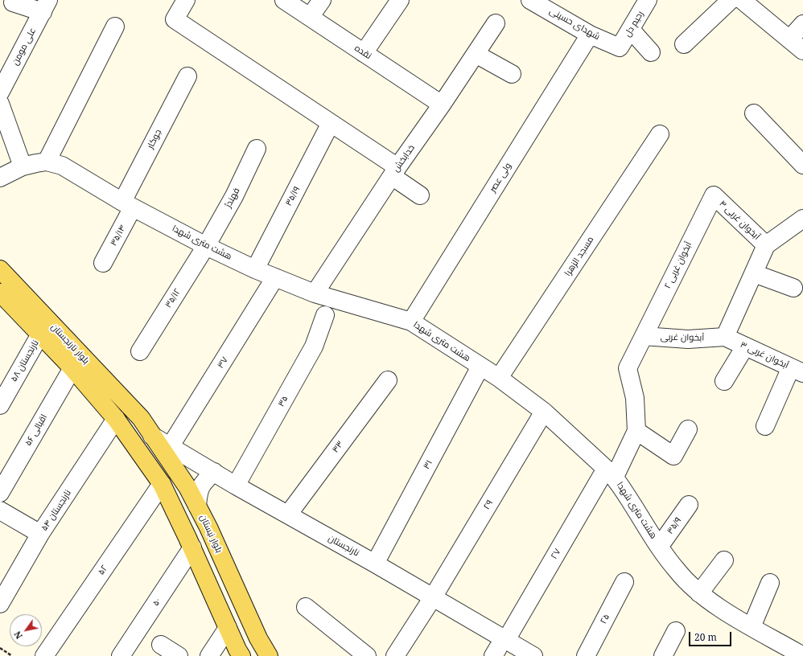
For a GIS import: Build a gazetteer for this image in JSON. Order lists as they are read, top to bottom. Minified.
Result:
{"streets":{"main road":["بلوار نارنجستان","بلوار نیستان"],"street":["شهدای حسینی","رحیم دل","علی مومن","نقده","جوکار","خدابخش","ولی عصر","۳۵/۱۹","فهندژ","آبخوان غربی ۴","۳۵/۱۴","هشت متری شهدا","مسجد الزهرا","آبخوان غربی ۲","۳۵/۱۲","آبخوان غربی","آبخوان غربی ۳","نارنجستان ۵۸","۳۷","۳۵","اقبالی ۵۶","۳۳","۳۱","۲۹","نارنجستان ۵۴","۳۵/۹","نارنجستان","۲۷","۵۲","۵۰","۲۵"]},"crossings":[["شهدای حسینی","رحیم دل"],["شهدای حسینی","ولی عصر"],["نقده","خدابخش"],["جوکار","۳۵/۱۴"],["جوکار","هشت متری شهدا"],["خدابخش","هشت متری شهدا"],["ولی عصر","هشت متری شهدا"],["۳۵/۱۹","هشت متری شهدا"],["فهندژ","هشت متری شهدا"],["فهندژ","۳۵/۱۲"],["آبخوان غربی ۴","آبخوان غربی ۲"],["۳۵/۱۴","هشت متری شهدا"],["هشت متری شهدا","مسجد الزهرا"],["هشت متری شهدا","۳۵/۱۲"],["هشت متری شهدا","۳۷"],["هشت متری شهدا","۳۱"],["هشت متری شهدا","۲۹"],["هشت متری شهدا","۳۵/۹"],["هشت متری شهدا","۲۷"],["آبخوان غربی ۲","آبخوان غربی"],["آبخوان غربی","آبخوان غربی ۳"],["بلوار نارنجستان","نارنجستان ۵۸"],["بلوار نارنجستان","اقبالی ۵۶"],["بلوار نارنجستان","نارنجستان ۵۴"],["بلوار نارنجستان","بلوار نیستان"],["۳۷","نارنجستان"],["۳۵","نارنجستان"],["۳۳","نارنجستان"],["۳۱","نارنجستان"],["۲۹","نارنجستان"],["بلوار نیستان","نارنجستان"],["نارنجستان","۲۷"]],"scale_bar":"20 m","north":"bottom left"}
